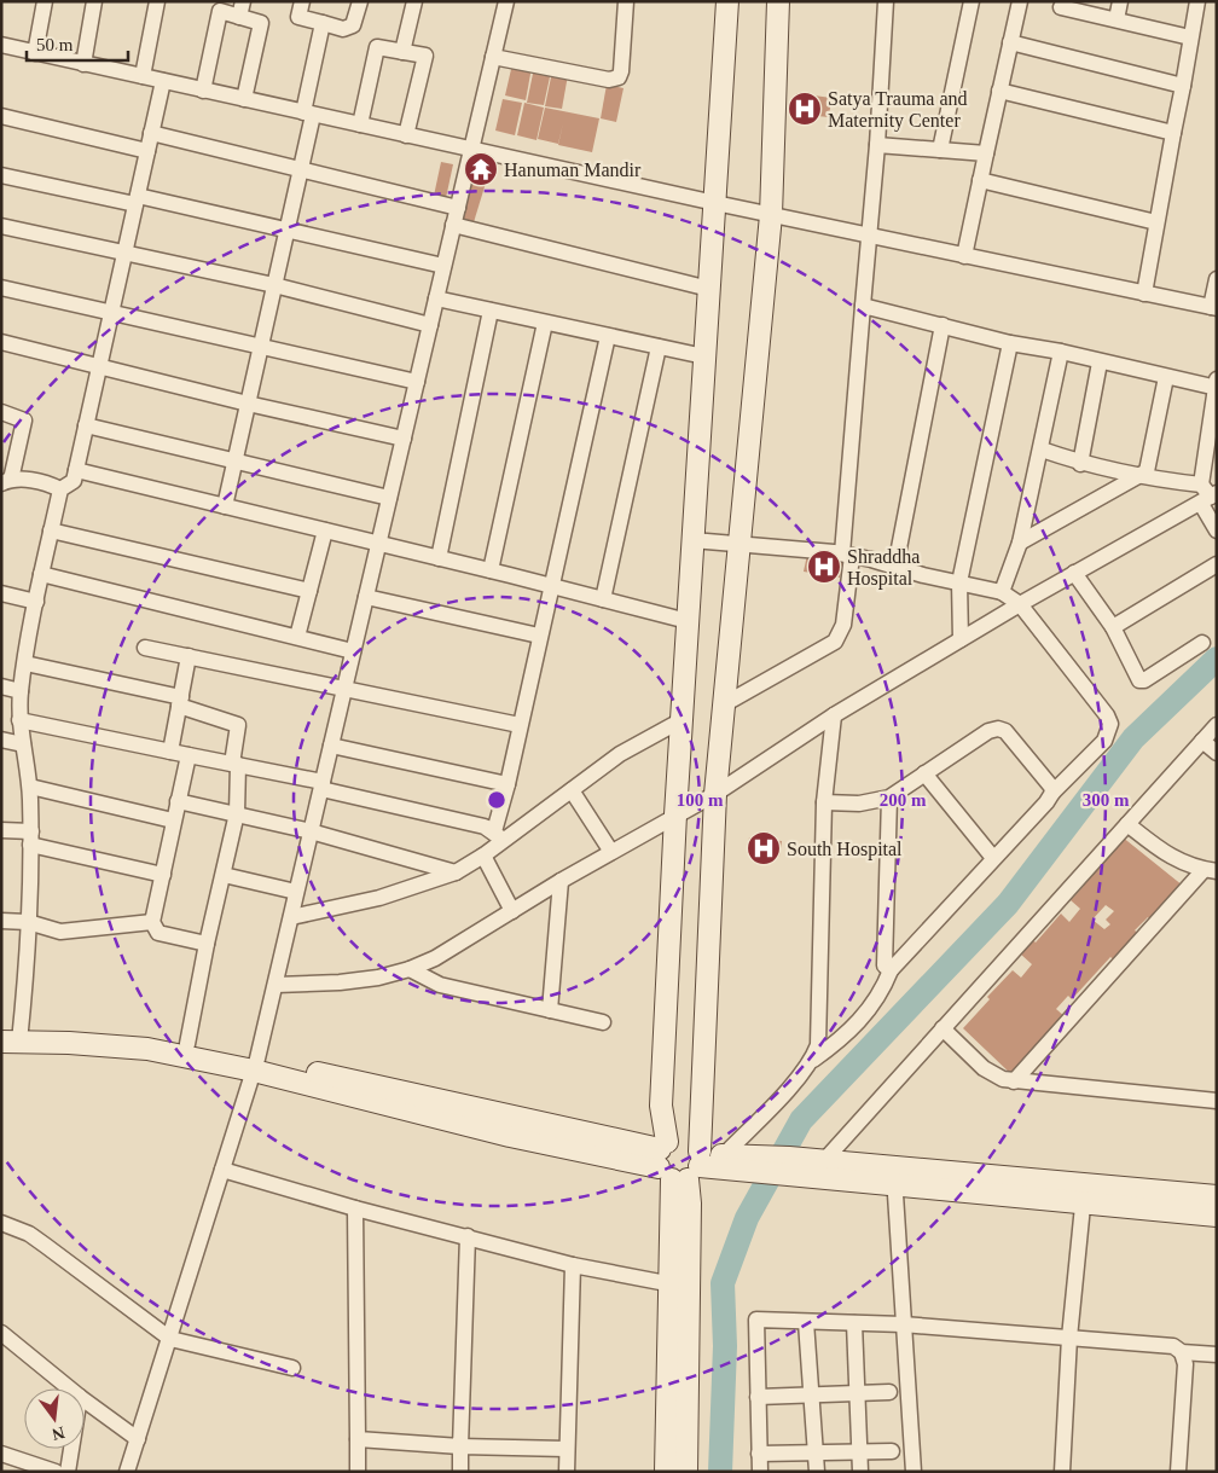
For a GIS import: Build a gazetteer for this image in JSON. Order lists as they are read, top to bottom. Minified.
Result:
{"places":{"hospital":["Satya Trauma and Maternity Center","Shraddha Hospital","South Hospital"],"temple":["Hanuman Mandir"]},"scale_bar":"50 m","north":"bottom","rings":["100 m","200 m","300 m"]}
